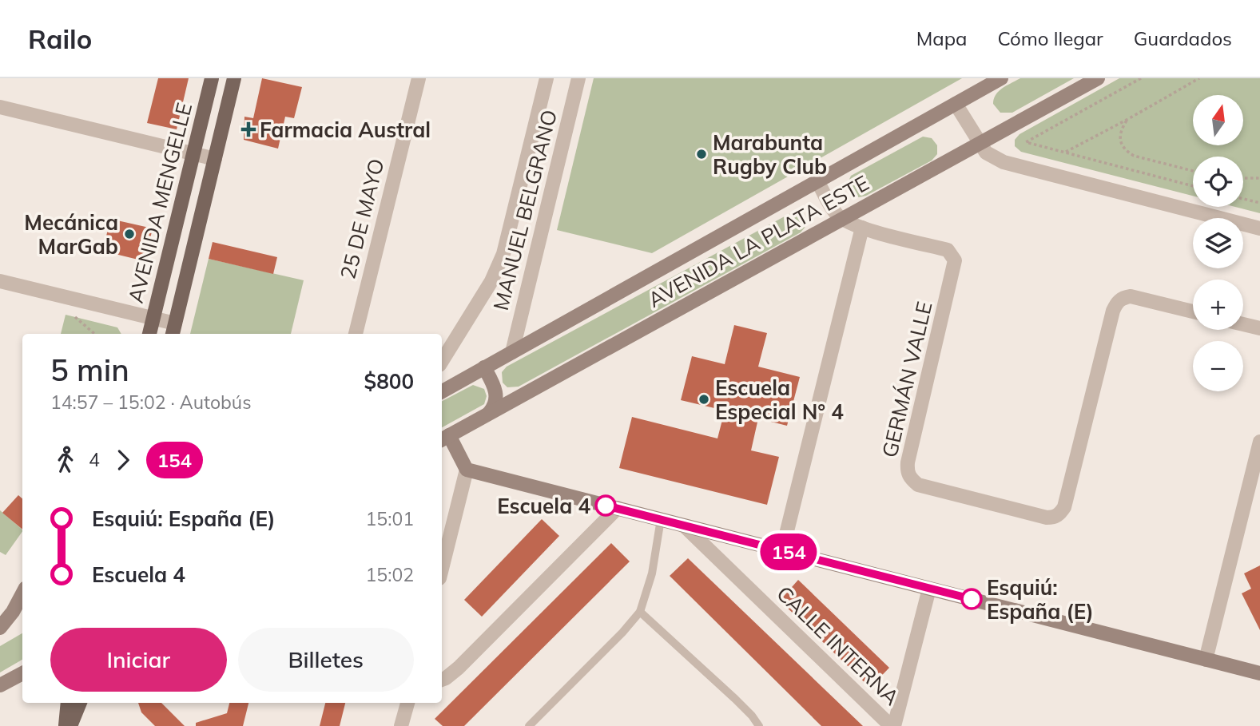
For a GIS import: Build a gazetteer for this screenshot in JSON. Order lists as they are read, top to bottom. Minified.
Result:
{"streets":{"main road":["AVENIDA MENGELLE","AVENIDA LA PLATA ESTE"],"street":["MANUEL BELGRANO","25 DE MAYO","GERMÁN VALLE","CALLE INTERNA"]},"crossings":[["MANUEL BELGRANO","AVENIDA LA PLATA ESTE"],["AVENIDA LA PLATA ESTE","GERMÁN VALLE"]],"places":{"health":["Farmacia Austral"],"other":["Marabunta Rugby Club","Mecánica MarGab","Escuela Especial N° 4","Escuela 4","Esquiú: España (E)"]},"lines":["bus line 154"],"north":"top","page":{"header":"Railo","nav":["Mapa","Cómo llegar","Guardados"],"on_map":"154","map_buttons":["+","−"],"heading":["5 min","14:57 – 15:02 · Autobús","$800"],"legs":["4","154"],"list":[{"name":"Esquiú: España (E)","value":"15:01"},{"name":"Escuela 4","value":"15:02"}],"buttons":["Iniciar","Billetes"]}}
